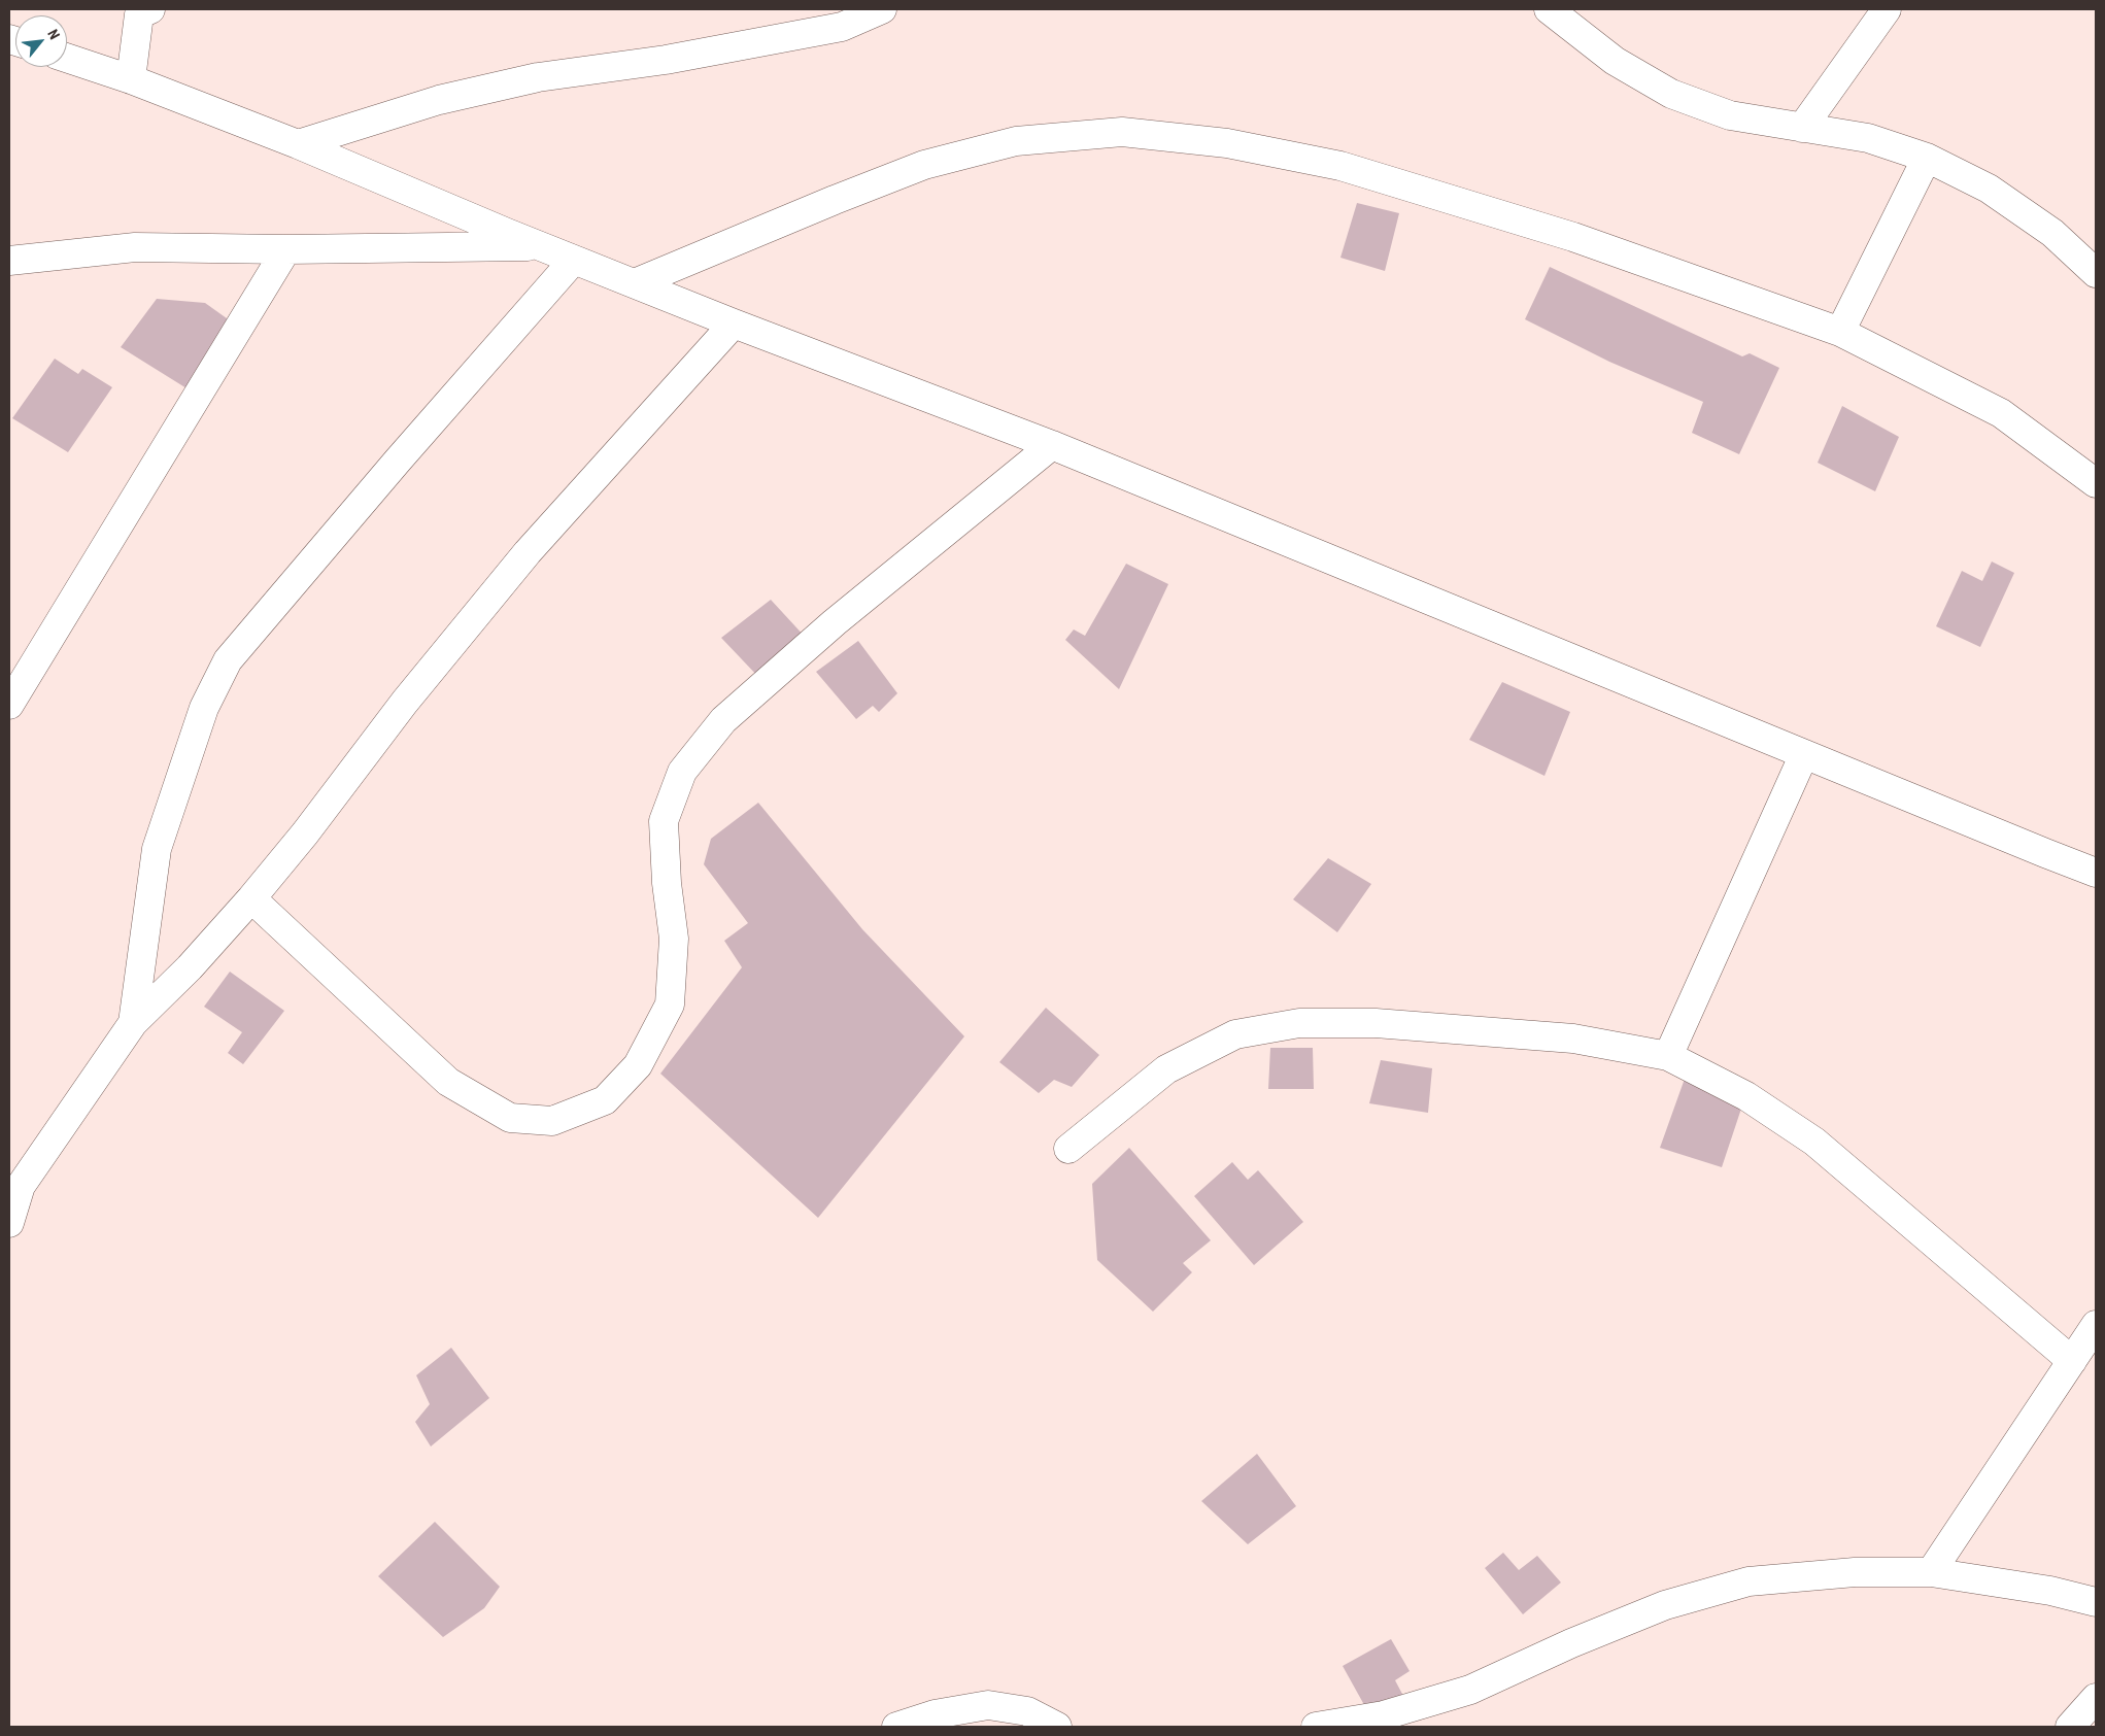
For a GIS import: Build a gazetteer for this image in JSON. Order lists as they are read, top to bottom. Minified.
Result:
{"north":"top right"}
